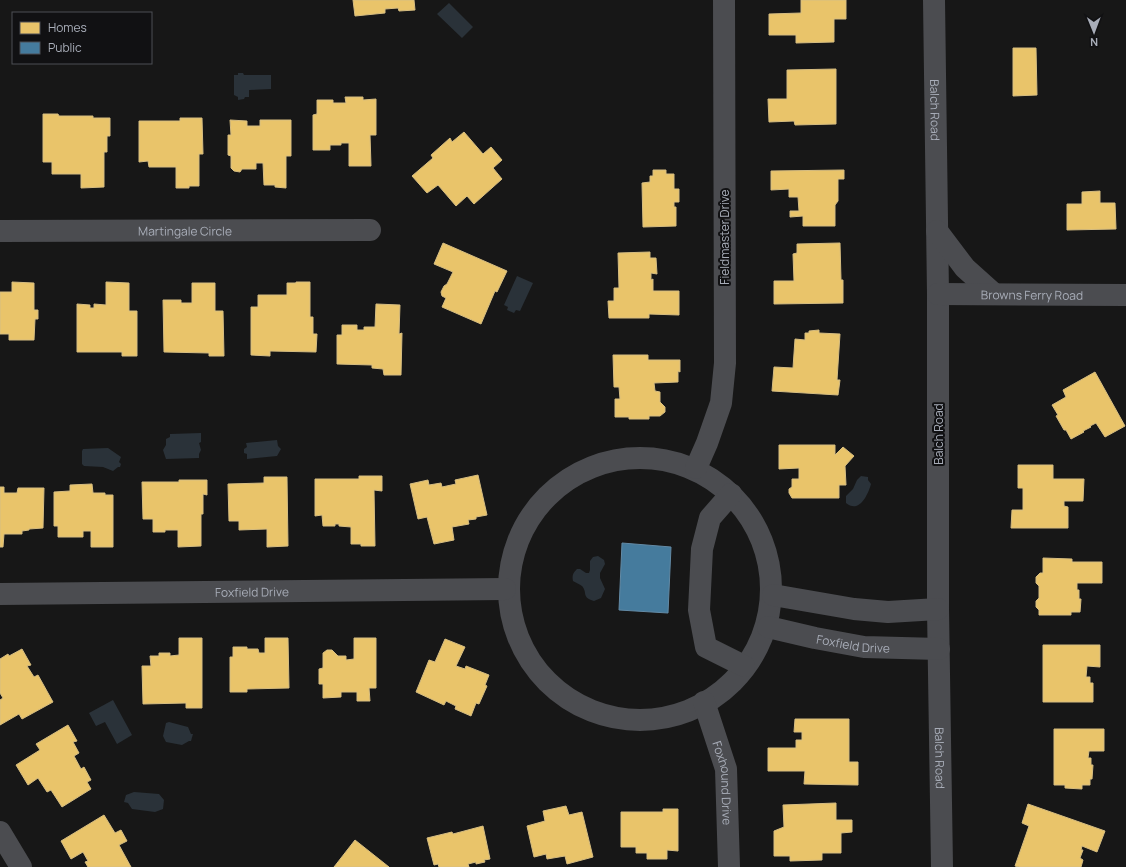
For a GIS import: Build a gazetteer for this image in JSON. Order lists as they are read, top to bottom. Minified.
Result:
{"streets":{"street":["Balch Road","Martingale Circle","Fieldmaster Drive","Browns Ferry Road","Foxfield Drive","Foxhound Drive"]},"crossings":[["Balch Road","Browns Ferry Road"],["Balch Road","Foxfield Drive"]],"legend":["Homes","Public"],"north":"bottom"}
